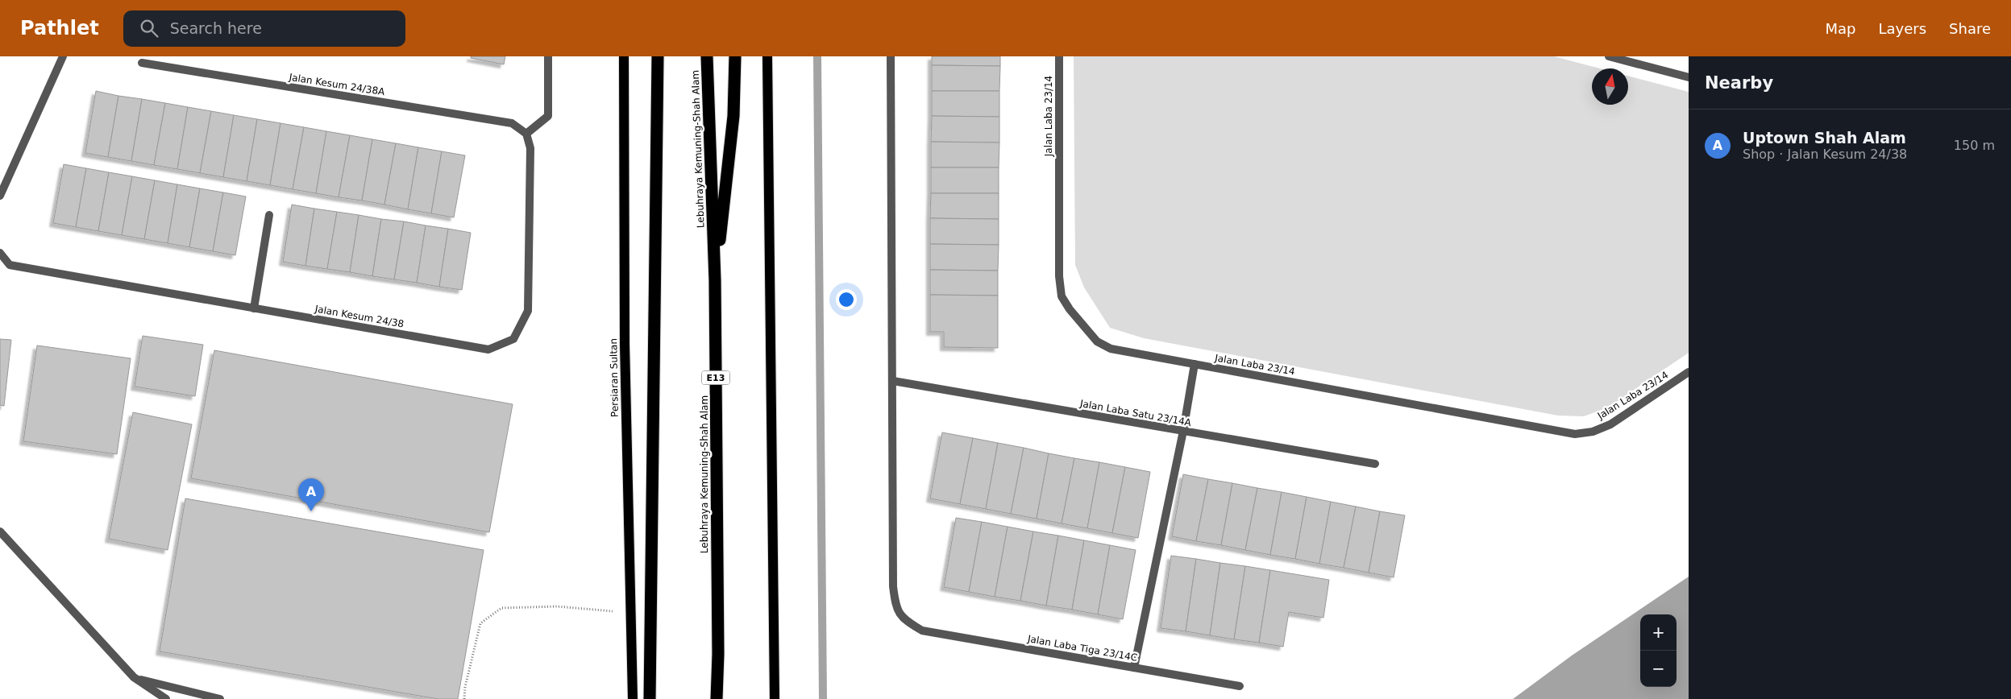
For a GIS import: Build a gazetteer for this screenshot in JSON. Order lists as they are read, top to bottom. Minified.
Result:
{"streets":{"highway":["Lebuhraya Kemuning-Shah Alam","E13"],"main road":["Persiaran Sultan"],"street":["Jalan Kesum 24/38A","Jalan Laba 23/14","Jalan Kesum 24/38","Jalan Laba Satu 23/14A","Jalan Laba Tiga 23/14C"]},"crossings":[["Jalan Kesum 24/38A","Jalan Kesum 24/38"],["Jalan Laba Satu 23/14A","Jalan Laba Tiga 23/14C"]],"north":"top","page":{"header":"Pathlet","search":"Search here","nav":["Map","Layers","Share"],"heading":"Nearby","list":[{"mark":"A","name":"Uptown Shah Alam","note":"Shop · Jalan Kesum 24/38","value":"150 m"}],"pins":"A","map_buttons":["+","−"]}}
